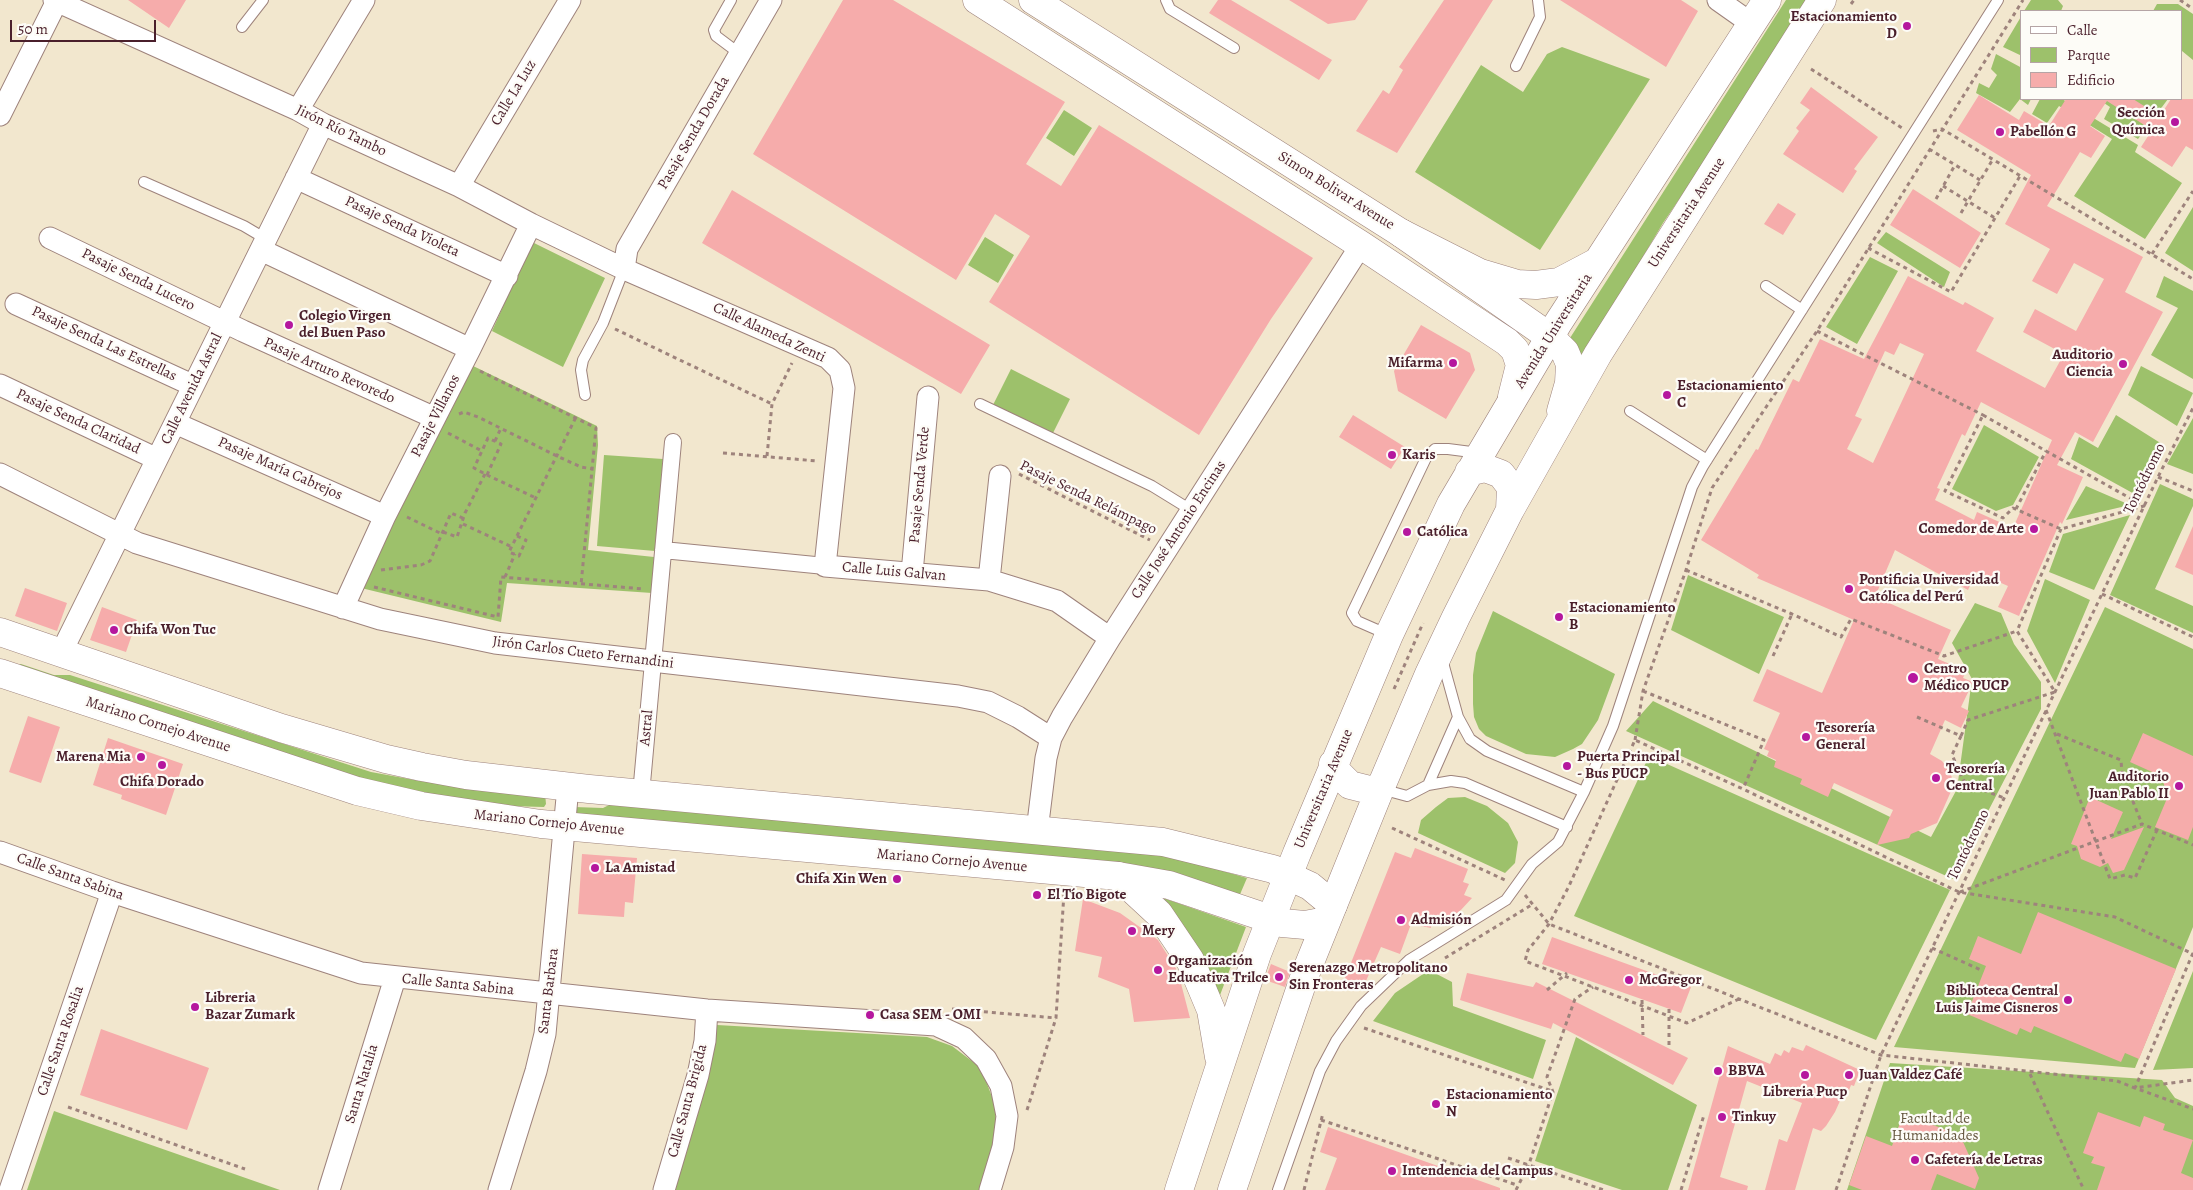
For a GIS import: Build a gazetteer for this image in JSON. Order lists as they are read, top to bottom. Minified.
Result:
{"streets":{"main road":["Simon Bolivar Avenue","Universitaria Avenue","Avenida Universitaria","Mariano Cornejo Avenue"],"street":["Calle La Luz","Jirón Río Tambo","Pasaje Senda Dorada","Pasaje Senda Violeta","Pasaje Senda Lucero","Calle Alameda Zenti","Pasaje Senda Las Estrellas","Pasaje Arturo Revoredo","Calle Avenida Astral","Pasaje Villanos","Pasaje Senda Claridad","Pasaje María Cabrejos","Pasaje Senda Verde","Calle José Antonio Encinas","Calle Luis Galvan","Jirón Carlos Cueto Fernandini","Astral","Calle Santa Sabina","Santa Barbara","Calle Santa Rosalia","Santa Natalia","Calle Santa Brigida"],"path":["Tontódromo","Pasaje Senda Relámpago"]},"crossings":[["Calle La Luz","Jirón Río Tambo"],["Jirón Río Tambo","Pasaje Senda Dorada"],["Jirón Río Tambo","Calle Alameda Zenti"],["Jirón Río Tambo","Calle Avenida Astral"],["Jirón Río Tambo","Pasaje Villanos"],["Pasaje Senda Dorada","Calle Alameda Zenti"],["Simon Bolivar Avenue","Universitaria Avenue"],["Simon Bolivar Avenue","Avenida Universitaria"],["Simon Bolivar Avenue","Calle José Antonio Encinas"],["Universitaria Avenue","Avenida Universitaria"],["Universitaria Avenue","Mariano Cornejo Avenue"],["Pasaje Senda Violeta","Calle Avenida Astral"],["Pasaje Senda Violeta","Pasaje Villanos"],["Pasaje Senda Lucero","Pasaje Arturo Revoredo"],["Pasaje Senda Lucero","Calle Avenida Astral"],["Calle Alameda Zenti","Calle Luis Galvan"],["Pasaje Senda Las Estrellas","Calle Avenida Astral"],["Pasaje Arturo Revoredo","Calle Avenida Astral"],["Pasaje Arturo Revoredo","Pasaje Villanos"],["Calle Avenida Astral","Pasaje Senda Claridad"],["Calle Avenida Astral","Pasaje María Cabrejos"],["Calle Avenida Astral","Jirón Carlos Cueto Fernandini"],["Pasaje Villanos","Pasaje María Cabrejos"],["Pasaje Villanos","Jirón Carlos Cueto Fernandini"],["Pasaje Senda Verde","Calle Luis Galvan"],["Pasaje Senda Relámpago","Calle José Antonio Encinas"],["Calle José Antonio Encinas","Calle Luis Galvan"],["Calle José Antonio Encinas","Jirón Carlos Cueto Fernandini"],["Calle Luis Galvan","Astral"],["Jirón Carlos Cueto Fernandini","Astral"],["Mariano Cornejo Avenue","Santa Barbara"],["Calle Santa Sabina","Santa Barbara"],["Calle Santa Sabina","Calle Santa Rosalia"],["Calle Santa Sabina","Santa Natalia"],["Calle Santa Sabina","Calle Santa Brigida"]],"parks":["Facultad de Humanidades"],"places":["Estacionamiento D","Sección Química","Pabellón G","Colegio Virgen del Buen Paso","Mifarma","Auditorio Ciencia","Estacionamiento C","Karis","Comedor de Arte","Católica","Pontificia Universidad Católica del Perú","Estacionamiento B","Chifa Won Tuc","Centro Médico PUCP","Tesorería General","Marena Mia","Chifa Dorado","Puerta Principal - Bus PUCP","Tesorería Central","Auditorio Juan Pablo II","La Amistad","Chifa Xin Wen","El Tío Bigote","Admisión","Mery","Organización Educativa Trilce","Serenazgo Metropolitano Sin Fronteras","McGregor","Biblioteca Central Luis Jaime Cisneros","Libreria Bazar Zumark","Casa SEM - OMI","BBVA","Libreria Pucp","Juan Valdez Café","Estacionamiento N","Tinkuy","Cafetería de Letras","Intendencia del Campus"],"legend":["Calle","Parque","Edificio"],"scale_bar":"50 m"}
